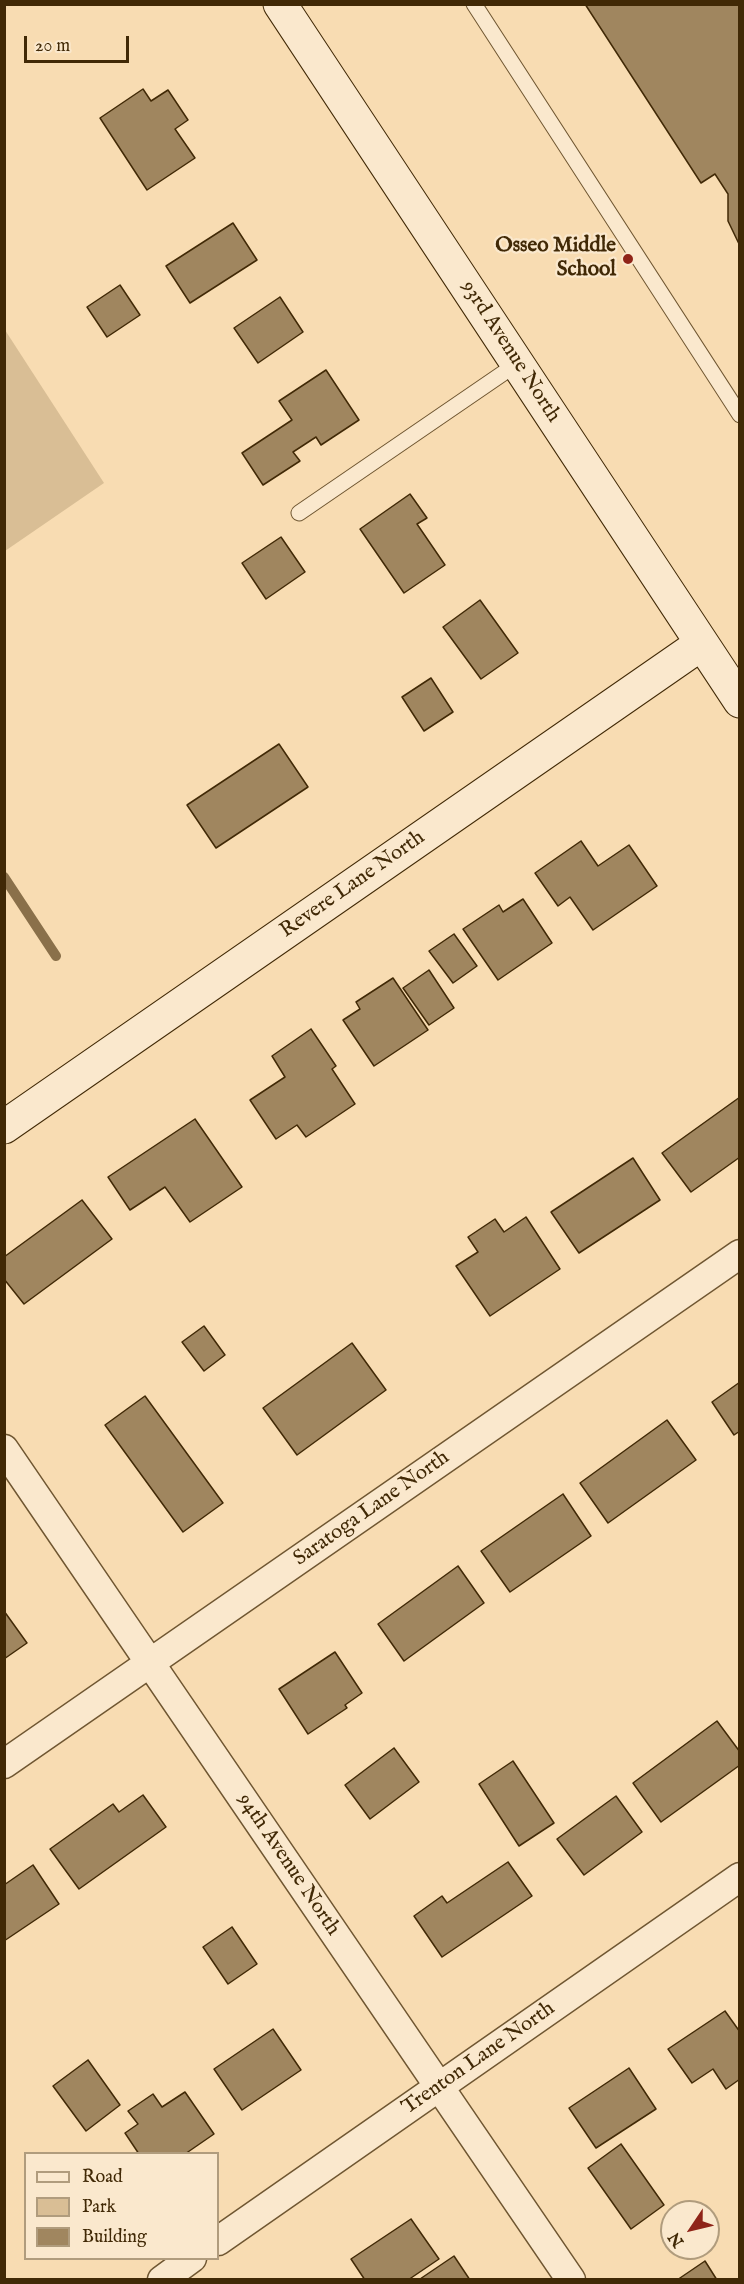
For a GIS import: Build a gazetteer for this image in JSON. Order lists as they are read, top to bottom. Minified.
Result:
{"streets":{"street":["93rd Avenue North","Revere Lane North","Saratoga Lane North","94th Avenue North","Trenton Lane North"]},"crossings":[["93rd Avenue North","Revere Lane North"],["Saratoga Lane North","94th Avenue North"],["94th Avenue North","Trenton Lane North"]],"places":["Osseo Middle School"],"legend":["Road","Park","Building"],"scale_bar":"20 m","north":"bottom left"}
